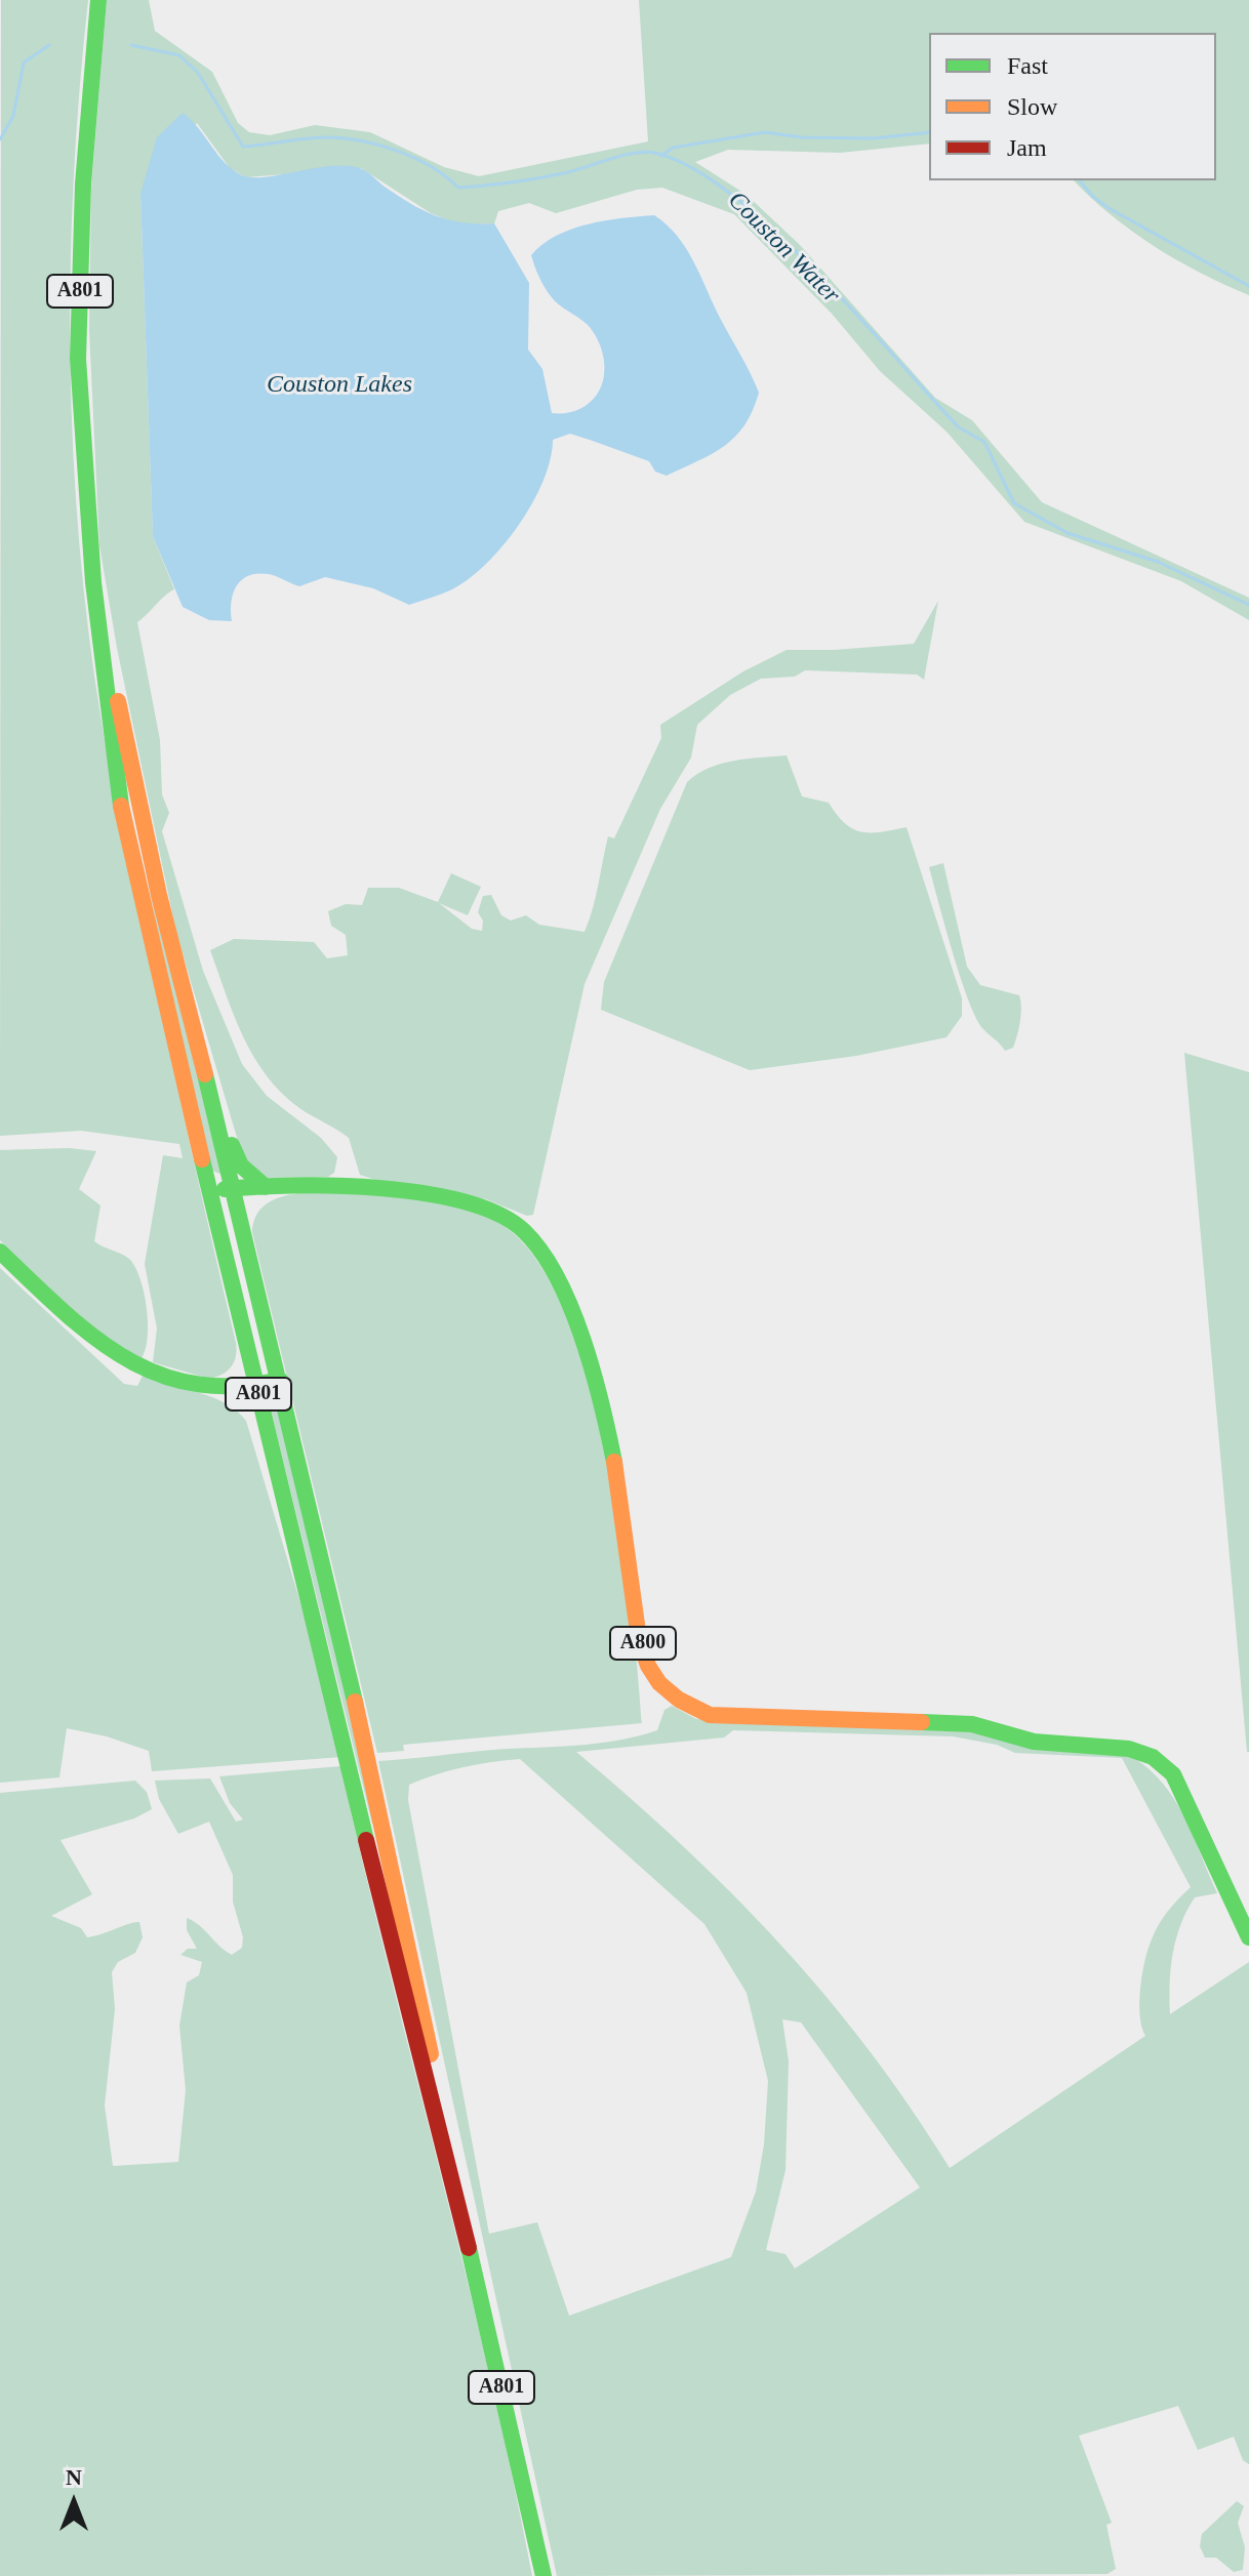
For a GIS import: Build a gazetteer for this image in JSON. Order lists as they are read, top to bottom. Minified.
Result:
{"streets":{"main road":["A801","A800"]},"crossings":[["A801","A800"]],"water":["Couston Water","Couston Lakes"],"legend":["Fast","Slow","Jam"],"north":"top"}
